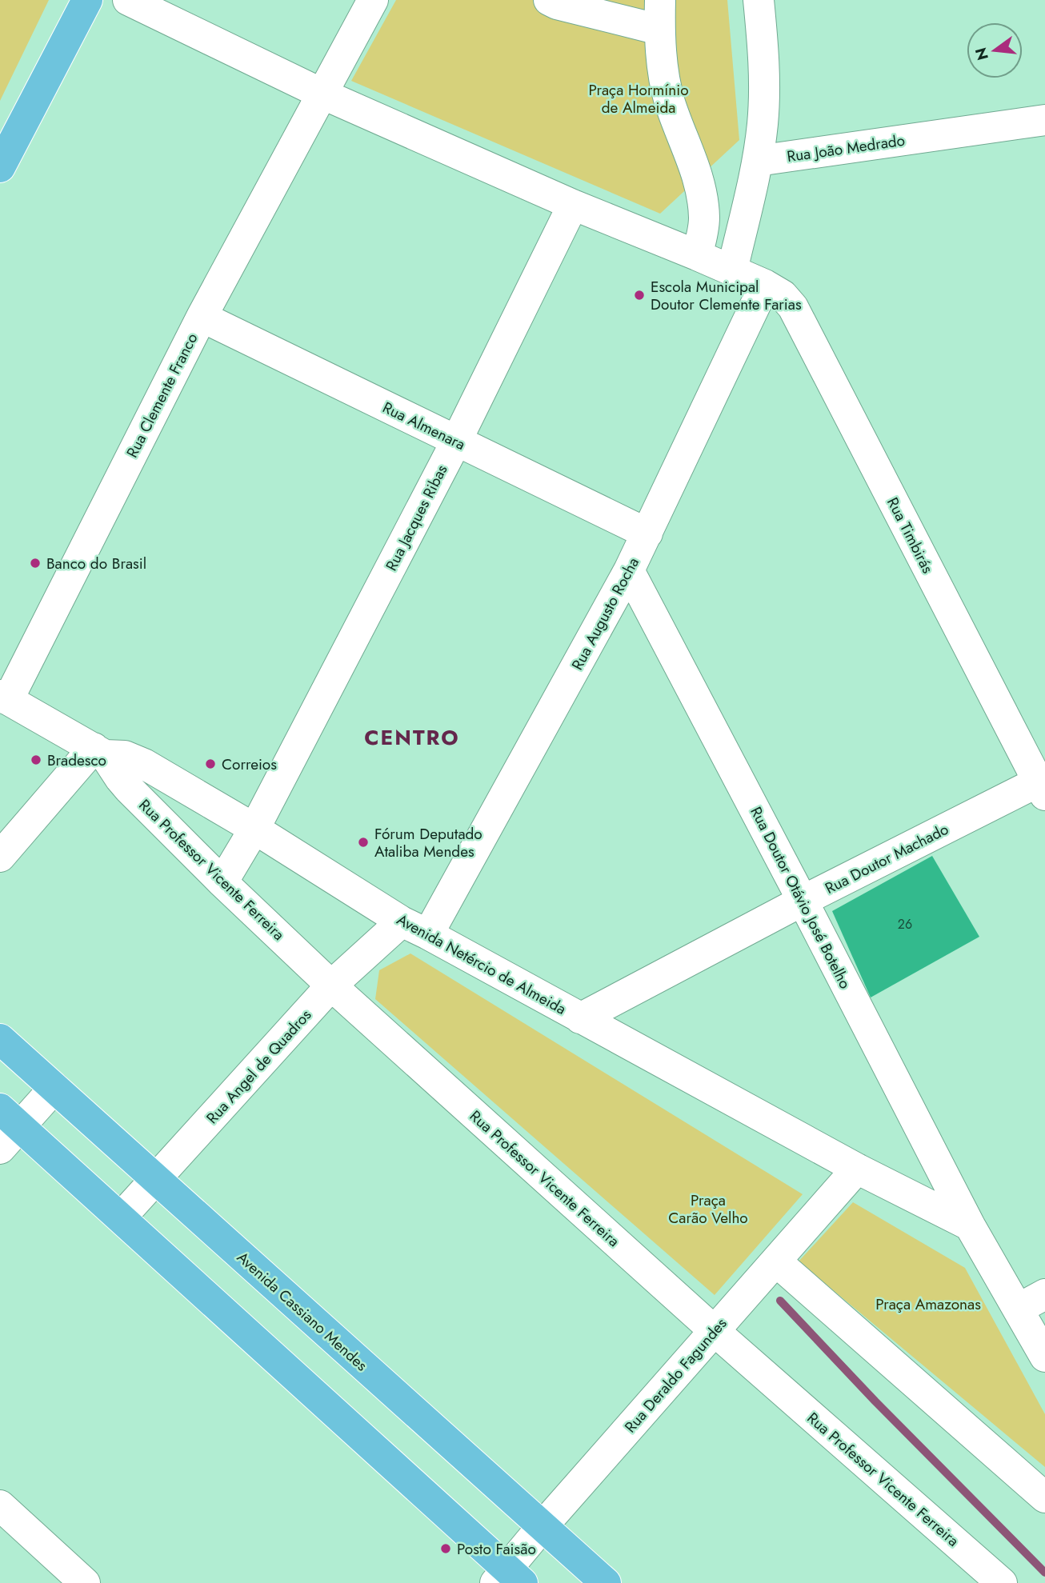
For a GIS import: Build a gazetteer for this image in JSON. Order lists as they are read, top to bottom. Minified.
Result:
{"streets":{"main road":["Avenida Cassiano Mendes"],"street":["Rua João Medrado","Rua Clemente Franco","Rua Almenara","Rua Jacques Ribas","Rua Timbirás","Rua Augusto Rocha","Rua Doutor Machado","Rua Professor Vicente Ferreira","Rua Doutor Otávio José Botelho","Avenida Netércio de Almeida","Rua Angel de Quadros","Rua Deraldo Fagundes"]},"crossings":[["Rua Clemente Franco","Rua Almenara"],["Rua Clemente Franco","Avenida Netércio de Almeida"],["Rua Almenara","Rua Jacques Ribas"],["Rua Almenara","Rua Augusto Rocha"],["Rua Jacques Ribas","Rua Professor Vicente Ferreira"],["Rua Jacques Ribas","Avenida Netércio de Almeida"],["Rua Timbirás","Rua Augusto Rocha"],["Rua Timbirás","Rua Doutor Machado"],["Rua Augusto Rocha","Rua Doutor Otávio José Botelho"],["Rua Augusto Rocha","Avenida Netércio de Almeida"],["Rua Augusto Rocha","Rua Angel de Quadros"],["Rua Doutor Machado","Rua Doutor Otávio José Botelho"],["Rua Doutor Machado","Avenida Netércio de Almeida"],["Rua Professor Vicente Ferreira","Avenida Netércio de Almeida"],["Rua Professor Vicente Ferreira","Rua Angel de Quadros"],["Rua Professor Vicente Ferreira","Rua Deraldo Fagundes"],["Rua Doutor Otávio José Botelho","Avenida Netércio de Almeida"],["Avenida Netércio de Almeida","Rua Angel de Quadros"],["Avenida Netércio de Almeida","Rua Deraldo Fagundes"],["Rua Angel de Quadros","Avenida Cassiano Mendes"],["Avenida Cassiano Mendes","Rua Deraldo Fagundes"]],"districts":["CENTRO"],"parks":["Praça Hormínio de Almeida","Praça Carão Velho","Praça Amazonas"],"places":["Escola Municipal Doutor Clemente Farias","Banco do Brasil","Bradesco","Correios","Fórum Deputado Ataliba Mendes","Posto Faisão"],"house_numbers":["26"],"north":"left"}
